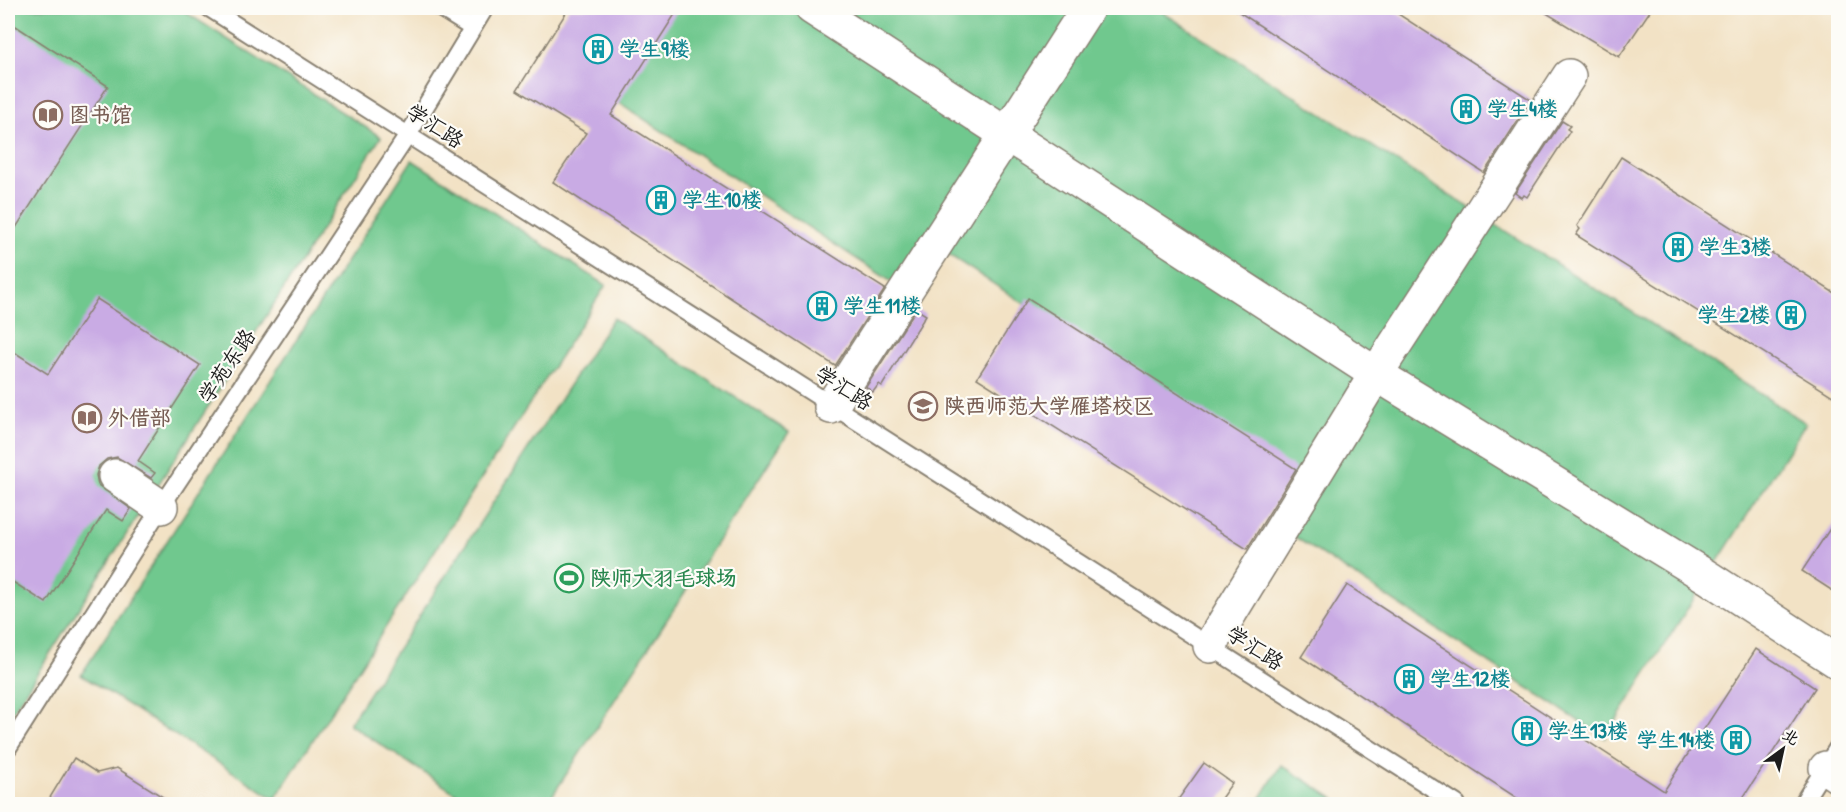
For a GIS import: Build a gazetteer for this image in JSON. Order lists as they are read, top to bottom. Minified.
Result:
{"streets":{"lane":["学汇路","学苑东路"]},"crossings":[["学汇路","学苑东路"]],"places":{"building":["学生9楼","学生4楼","学生10楼","学生3楼","学生11楼","学生2楼","学生12楼","学生13楼","学生14楼"],"library":["图书馆","外借部"],"school or university":["陕西师范大学雁塔校区"],"sports":["陕师大羽毛球场"]},"north":"top right"}
